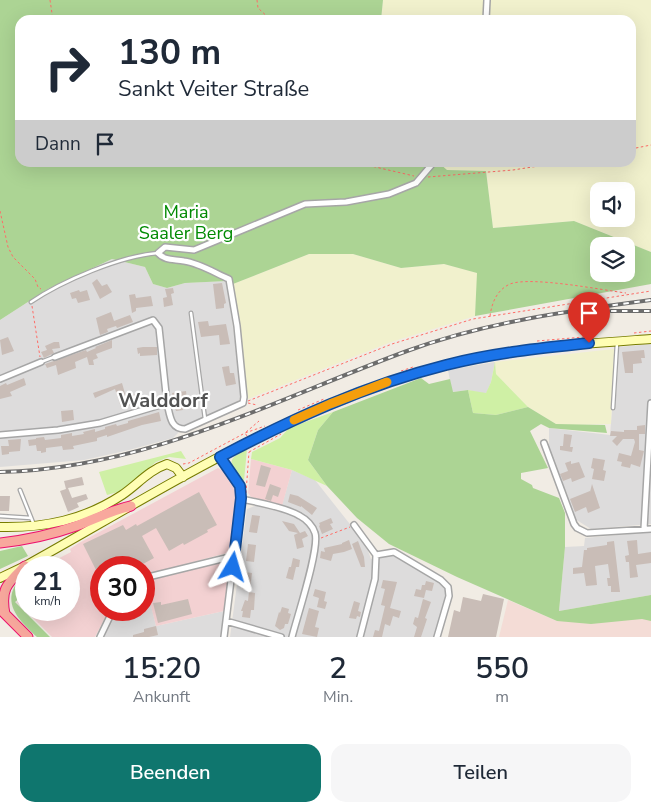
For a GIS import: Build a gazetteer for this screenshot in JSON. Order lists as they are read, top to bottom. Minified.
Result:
{"districts":["Walddorf"],"parks":["Maria Saaler Berg"],"page":{"turn":["130 m","Sankt Veiter Straße"],"then":"Dann","speed":"21 km/h","limit":"30","eta":["15:20","Ankunft","2","Min.","550","m"],"buttons":["Beenden","Teilen"]}}
